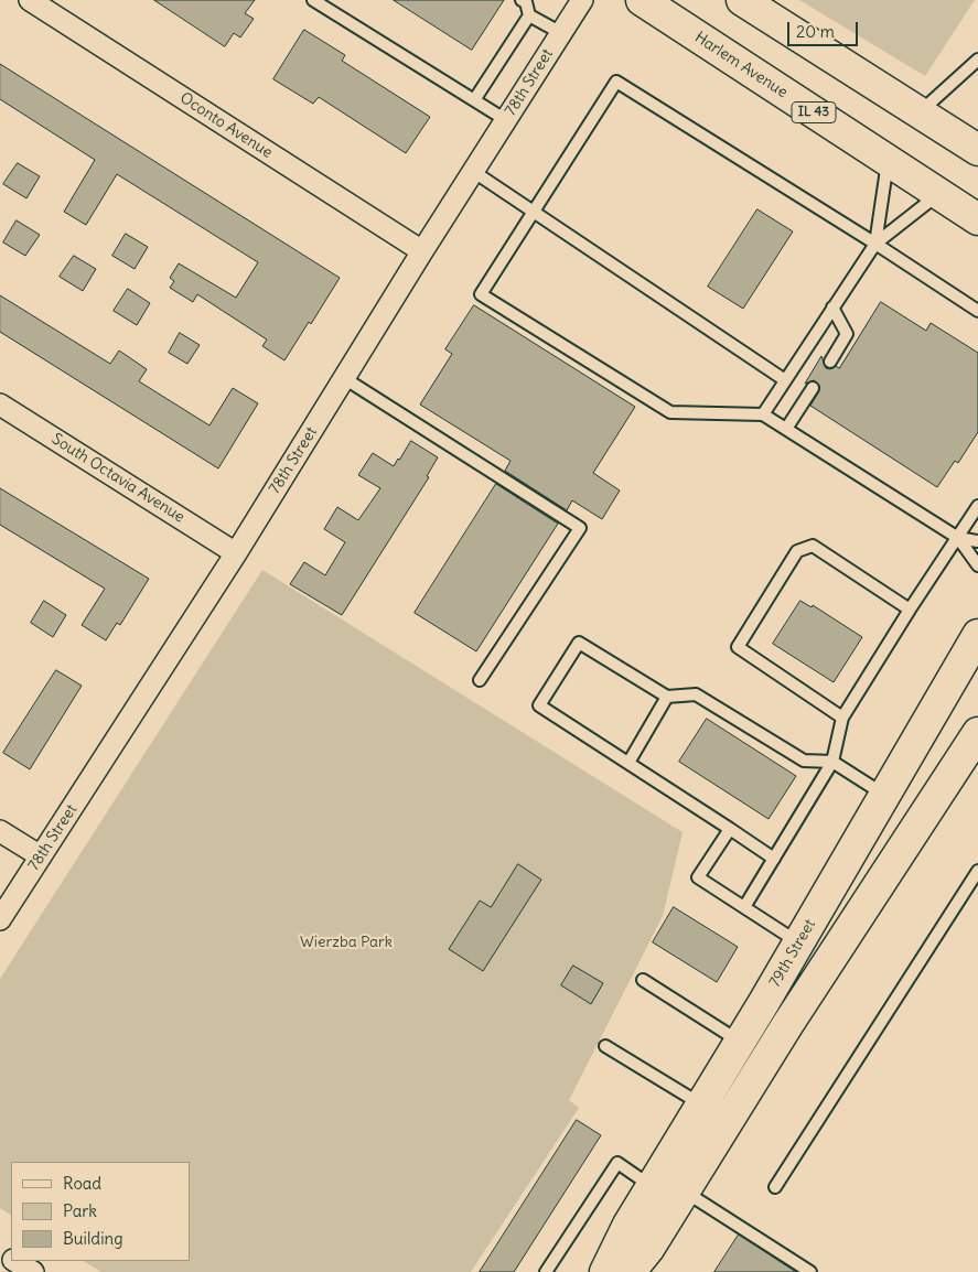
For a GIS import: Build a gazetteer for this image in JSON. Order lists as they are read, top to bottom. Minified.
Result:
{"streets":{"main road":["Harlem Avenue","IL 43","79th Street"],"street":["78th Street","Oconto Avenue","South Octavia Avenue"]},"crossings":[["78th Street","Oconto Avenue"],["78th Street","South Octavia Avenue"]],"parks":["Wierzba Park"],"legend":["Road","Park","Building"],"scale_bar":"20 m"}
